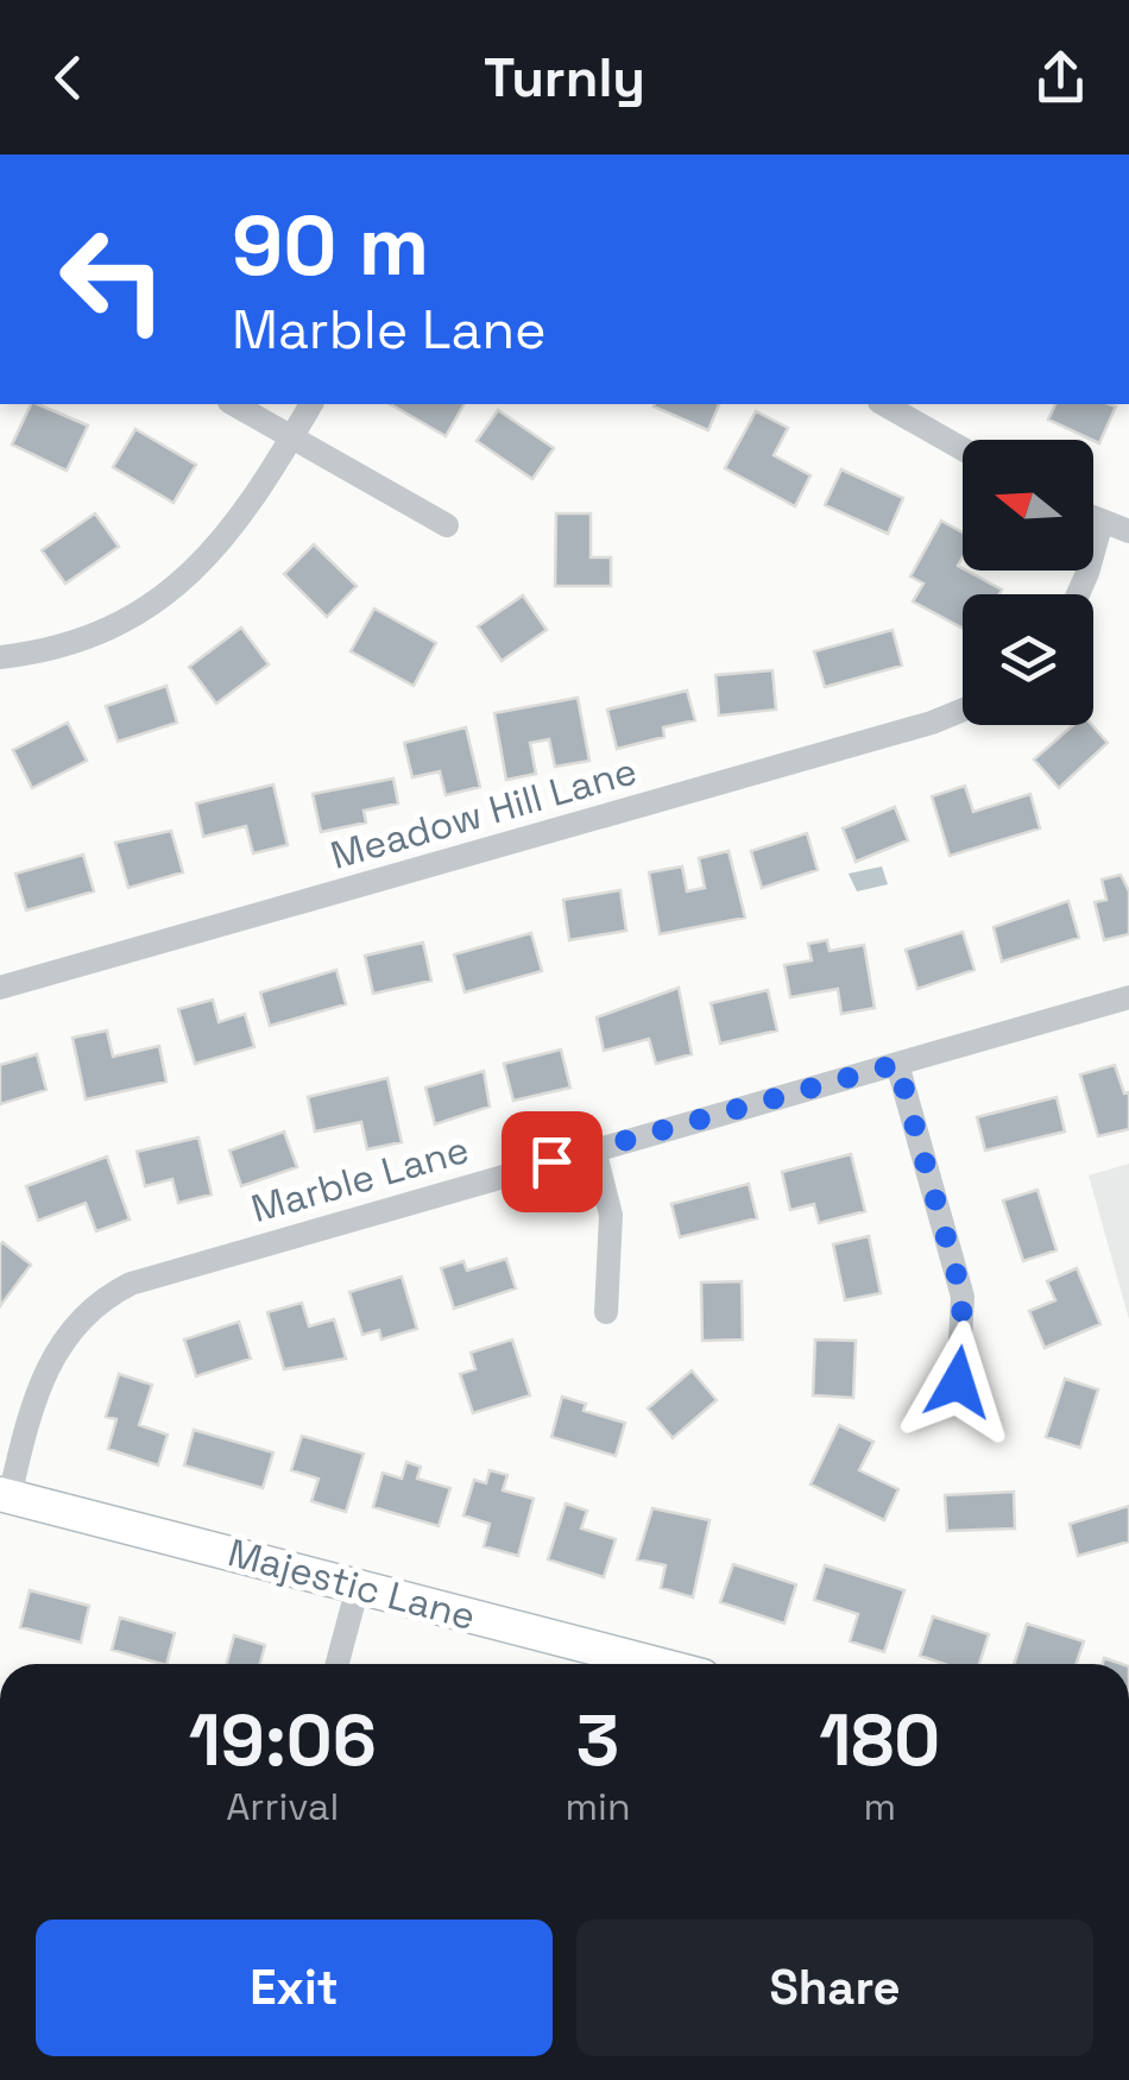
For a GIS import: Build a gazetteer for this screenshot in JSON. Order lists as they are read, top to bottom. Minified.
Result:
{"streets":{"street":["Meadow Hill Lane","Marble Lane","Majestic Lane"]},"crossings":[["Marble Lane","Majestic Lane"]],"north":"left","page":{"header":"Turnly","turn":["90 m","Marble Lane"],"eta":["19:06","Arrival","3","min","180","m"],"buttons":["Exit","Share"]}}
